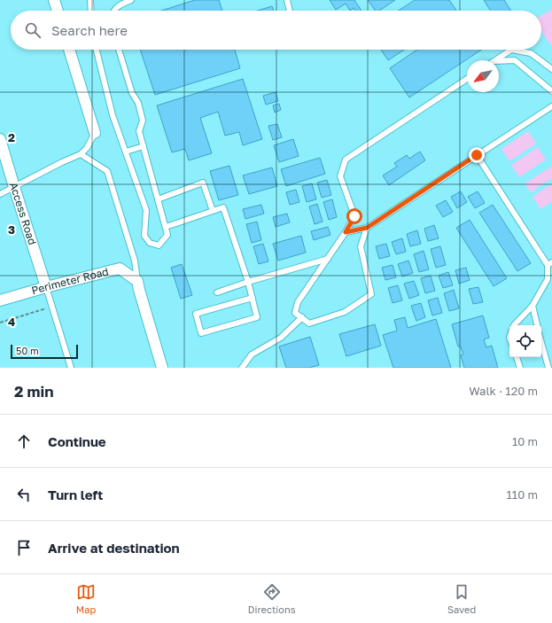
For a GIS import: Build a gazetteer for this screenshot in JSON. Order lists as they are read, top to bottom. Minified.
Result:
{"streets":{"street":["Access Road","Perimeter Road"]},"crossings":[["Access Road","Perimeter Road"]],"scale_bar":"50 m","north":"bottom left","page":{"search":"Search here","scale":"50 m","heading":["2 min","Walk · 120 m"],"list":[["Continue","10 m"],["Turn left","110 m"],"Arrive at destination"],"nav":["Map","Directions","Saved"]},"grid":{"rows":["2","3","4"]}}
